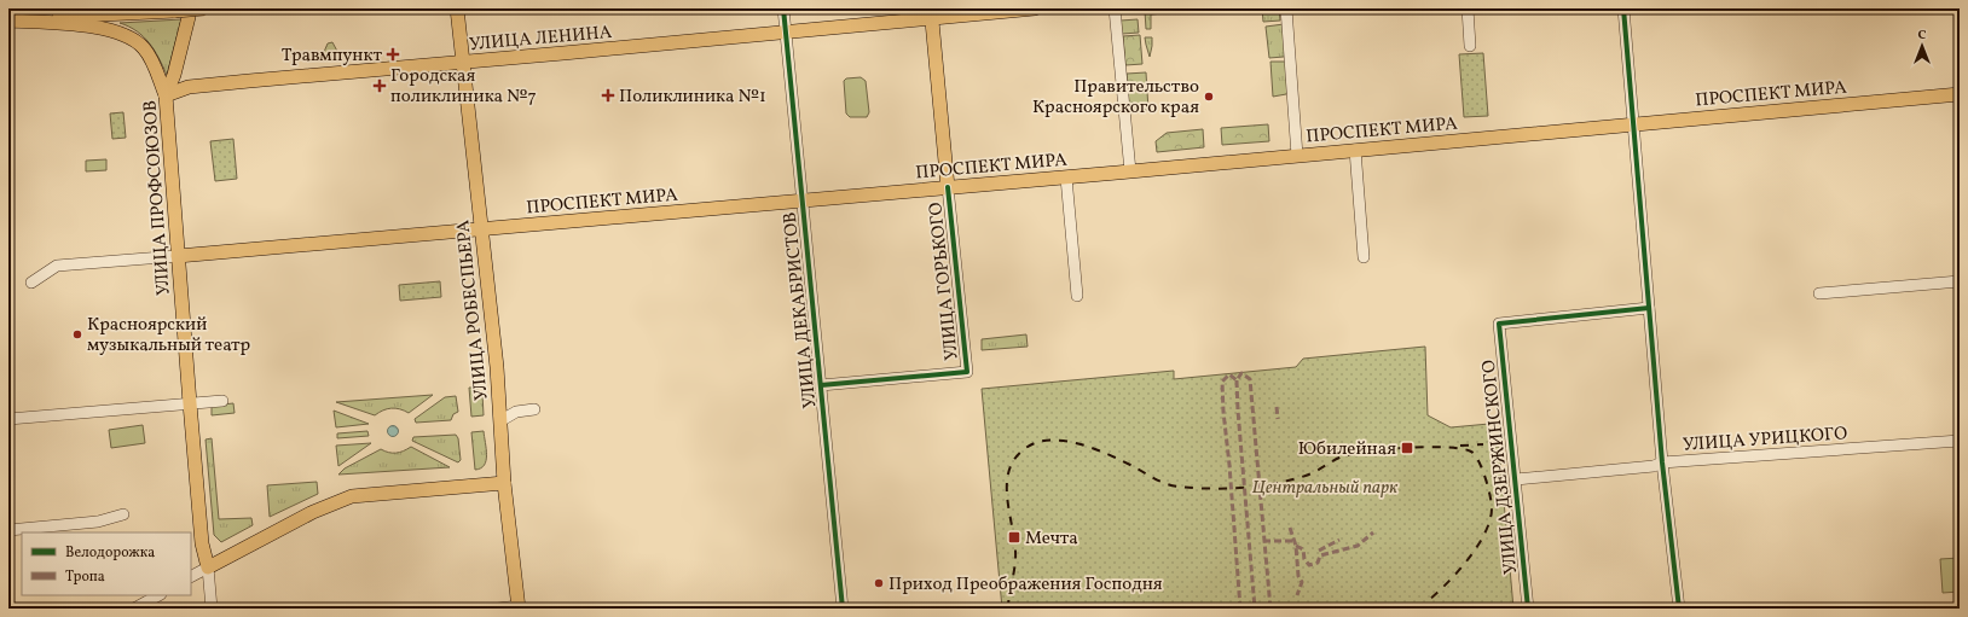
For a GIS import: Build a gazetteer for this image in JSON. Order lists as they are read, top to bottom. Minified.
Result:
{"streets":{"main road":["УЛИЦА ЛЕНИНА","ПРОСПЕКТ МИРА","УЛИЦА ПРОФСОЮЗОВ","УЛИЦА ГОРЬКОГО","УЛИЦА РОБЕСПЬЕРА"],"street":["УЛИЦА ДЕКАБРИСТОВ","УЛИЦА УРИЦКОГО","УЛИЦА ДЗЕРЖИНСКОГО"]},"crossings":[["УЛИЦА ЛЕНИНА","УЛИЦА ПРОФСОЮЗОВ"],["УЛИЦА ЛЕНИНА","УЛИЦА ГОРЬКОГО"],["УЛИЦА ЛЕНИНА","УЛИЦА РОБЕСПЬЕРА"],["УЛИЦА ЛЕНИНА","УЛИЦА ДЕКАБРИСТОВ"],["ПРОСПЕКТ МИРА","УЛИЦА ПРОФСОЮЗОВ"],["ПРОСПЕКТ МИРА","УЛИЦА ГОРЬКОГО"],["ПРОСПЕКТ МИРА","УЛИЦА РОБЕСПЬЕРА"],["ПРОСПЕКТ МИРА","УЛИЦА ДЕКАБРИСТОВ"],["УЛИЦА ГОРЬКОГО","УЛИЦА ДЕКАБРИСТОВ"],["УЛИЦА УРИЦКОГО","УЛИЦА ДЗЕРЖИНСКОГО"]],"parks":["Центральный парк"],"places":{"health":["Травмпункт","Городская поликлиника №7","Поликлиника №1"],"other":["Правительство Красноярского края","Красноярский музыкальный театр","Приход Преображения Господня"],"transit":["Юбилейная","Мечта"]},"legend":["Велодорожка","Тропа"],"north":"top"}
